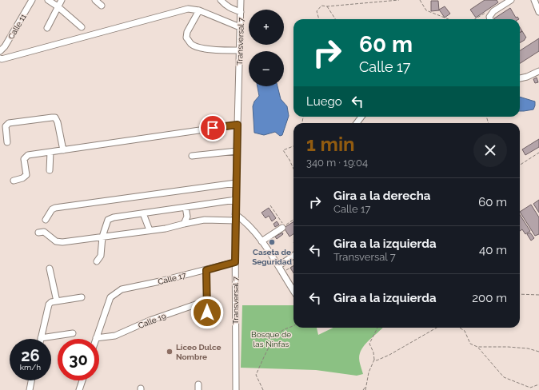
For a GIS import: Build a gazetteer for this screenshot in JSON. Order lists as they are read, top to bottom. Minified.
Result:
{"streets":{"street":["Calle 11","Transversal 7","Calle 17","Calle 19"]},"crossings":[["Transversal 7","Calle 17"],["Calle 17","Calle 19"]],"parks":["Bosque de las Ninfas"],"places":["Caseta de Seguridad","Liceo Dulce Nombre"],"page":{"map_buttons":["+","−"],"turn":["60 m","Calle 17"],"then":"Luego","heading":["1 min","340 m · 19:04"],"list":[{"name":"Gira a la derecha","note":"Calle 17","value":"60 m"},{"name":"Gira a la izquierda","note":"Transversal 7","value":"40 m"},{"name":"Gira a la izquierda","value":"200 m"}],"speed":"26 km/h","limit":"30"}}
